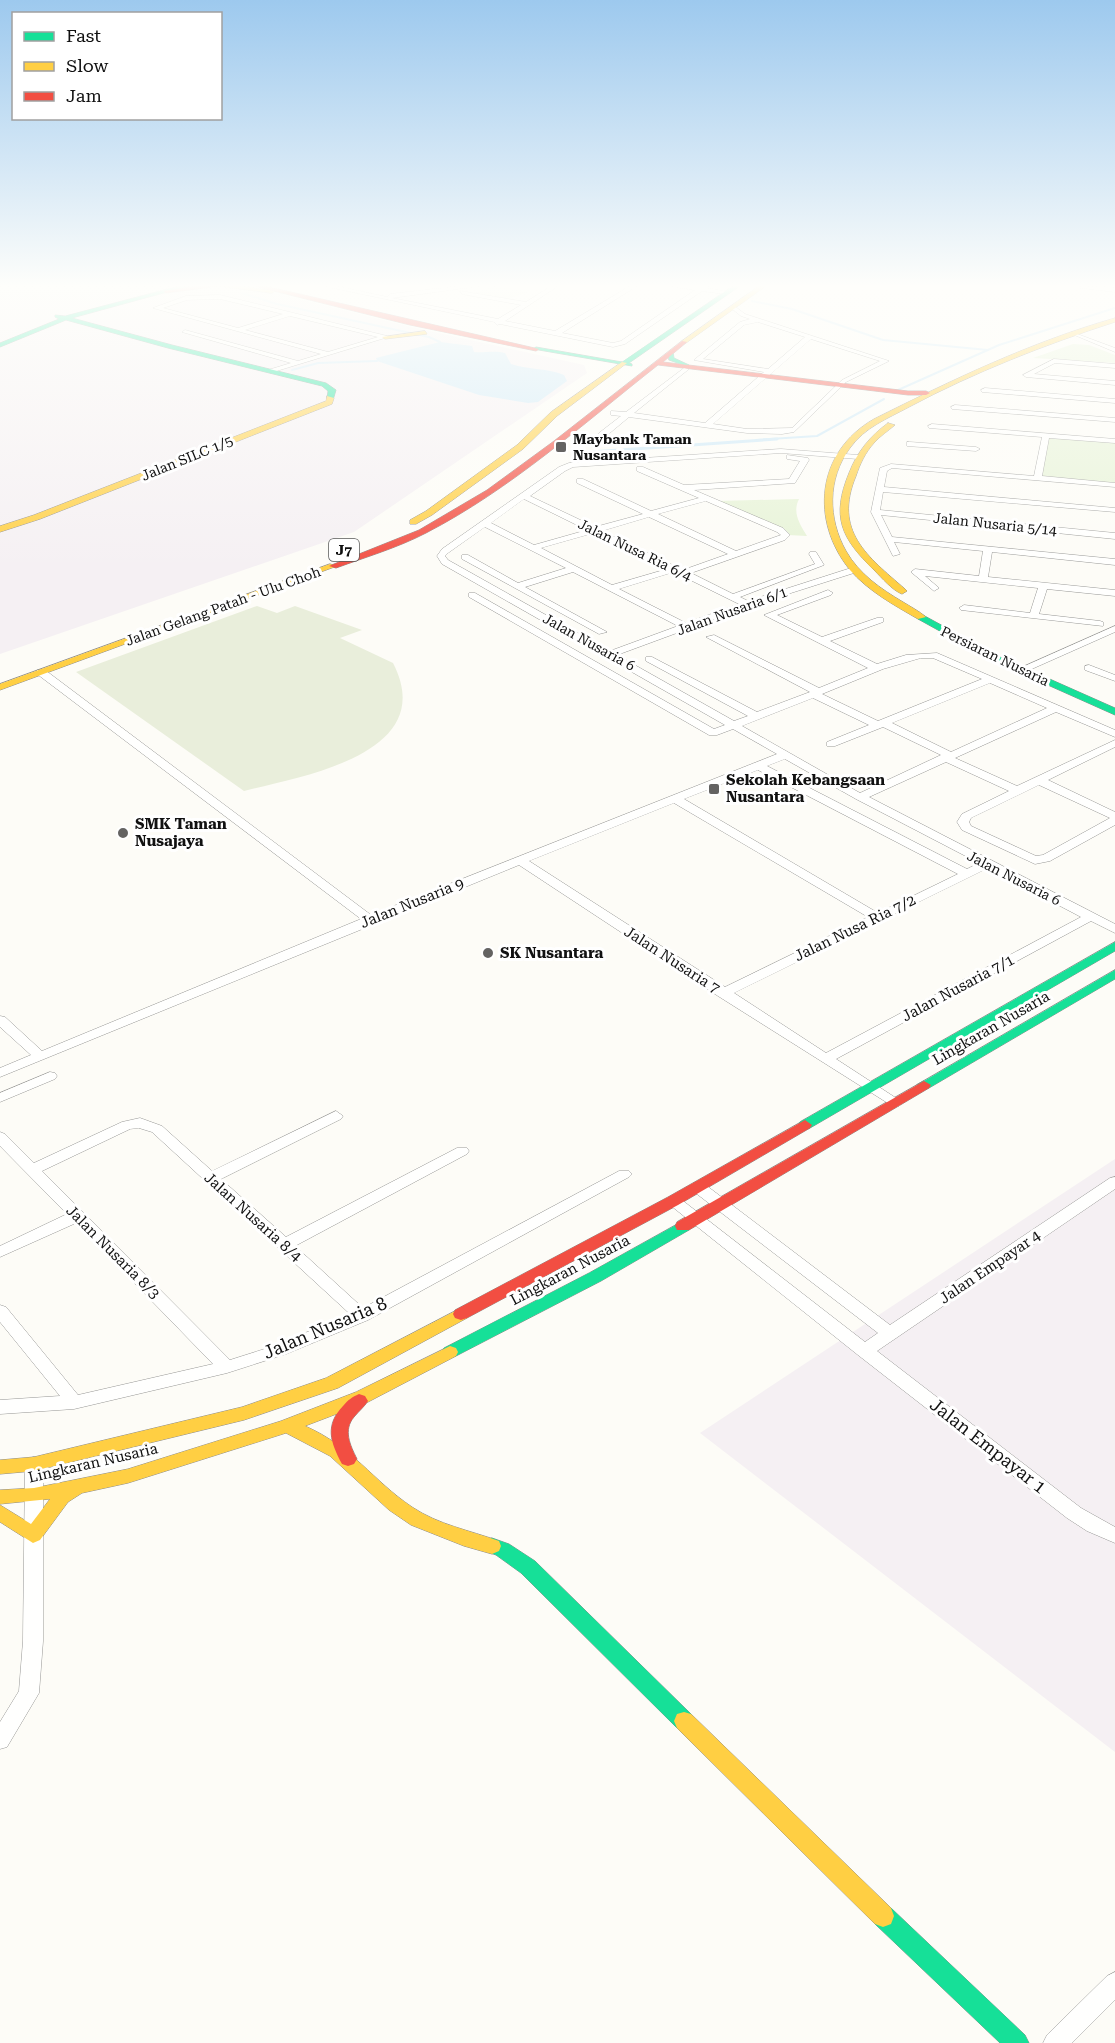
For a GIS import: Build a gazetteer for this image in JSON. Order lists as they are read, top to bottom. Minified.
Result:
{"streets":{"main road":["Jalan SILC 1/5","J7","Jalan Gelang Patah - Ulu Choh","Persiaran Nusaria","Lingkaran Nusaria"],"street":["Jalan Nusaria 5/14","Jalan Nusa Ria 6/4","Jalan Nusaria 6/1","Jalan Nusaria 6","Jalan Nusaria 9","Jalan Nusa Ria 7/2","Jalan Nusaria 7","Jalan Nusaria 7/1","Jalan Nusaria 8/4","Jalan Nusaria 8/3","Jalan Empayar 4","Jalan Nusaria 8","Jalan Empayar 1"]},"crossings":[["Jalan Nusa Ria 6/4","Jalan Nusaria 6/1"],["Jalan Nusa Ria 6/4","Jalan Nusaria 6"],["Jalan Nusaria 6/1","Jalan Nusaria 6"],["Jalan Nusaria 6/1","Persiaran Nusaria"],["Jalan Nusaria 6","Persiaran Nusaria"],["Jalan Nusaria 6","Jalan Nusaria 9"],["Jalan Nusaria 6","Jalan Nusa Ria 7/2"],["Jalan Nusaria 6","Jalan Nusaria 7/1"],["Jalan Nusaria 9","Jalan Nusaria 7"],["Jalan Nusa Ria 7/2","Jalan Nusaria 7"],["Jalan Nusaria 7","Jalan Nusaria 7/1"],["Jalan Nusaria 7","Lingkaran Nusaria"],["Lingkaran Nusaria","Jalan Empayar 1"],["Jalan Nusaria 8/4","Jalan Nusaria 8/3"],["Jalan Nusaria 8/4","Jalan Nusaria 8"],["Jalan Nusaria 8/3","Jalan Nusaria 8"],["Jalan Empayar 4","Jalan Empayar 1"]],"places":{"transit":["Maybank Taman Nusantara","Sekolah Kebangsaan Nusantara"],"other":["SMK Taman Nusajaya","SK Nusantara"]},"legend":["Fast","Slow","Jam"]}
